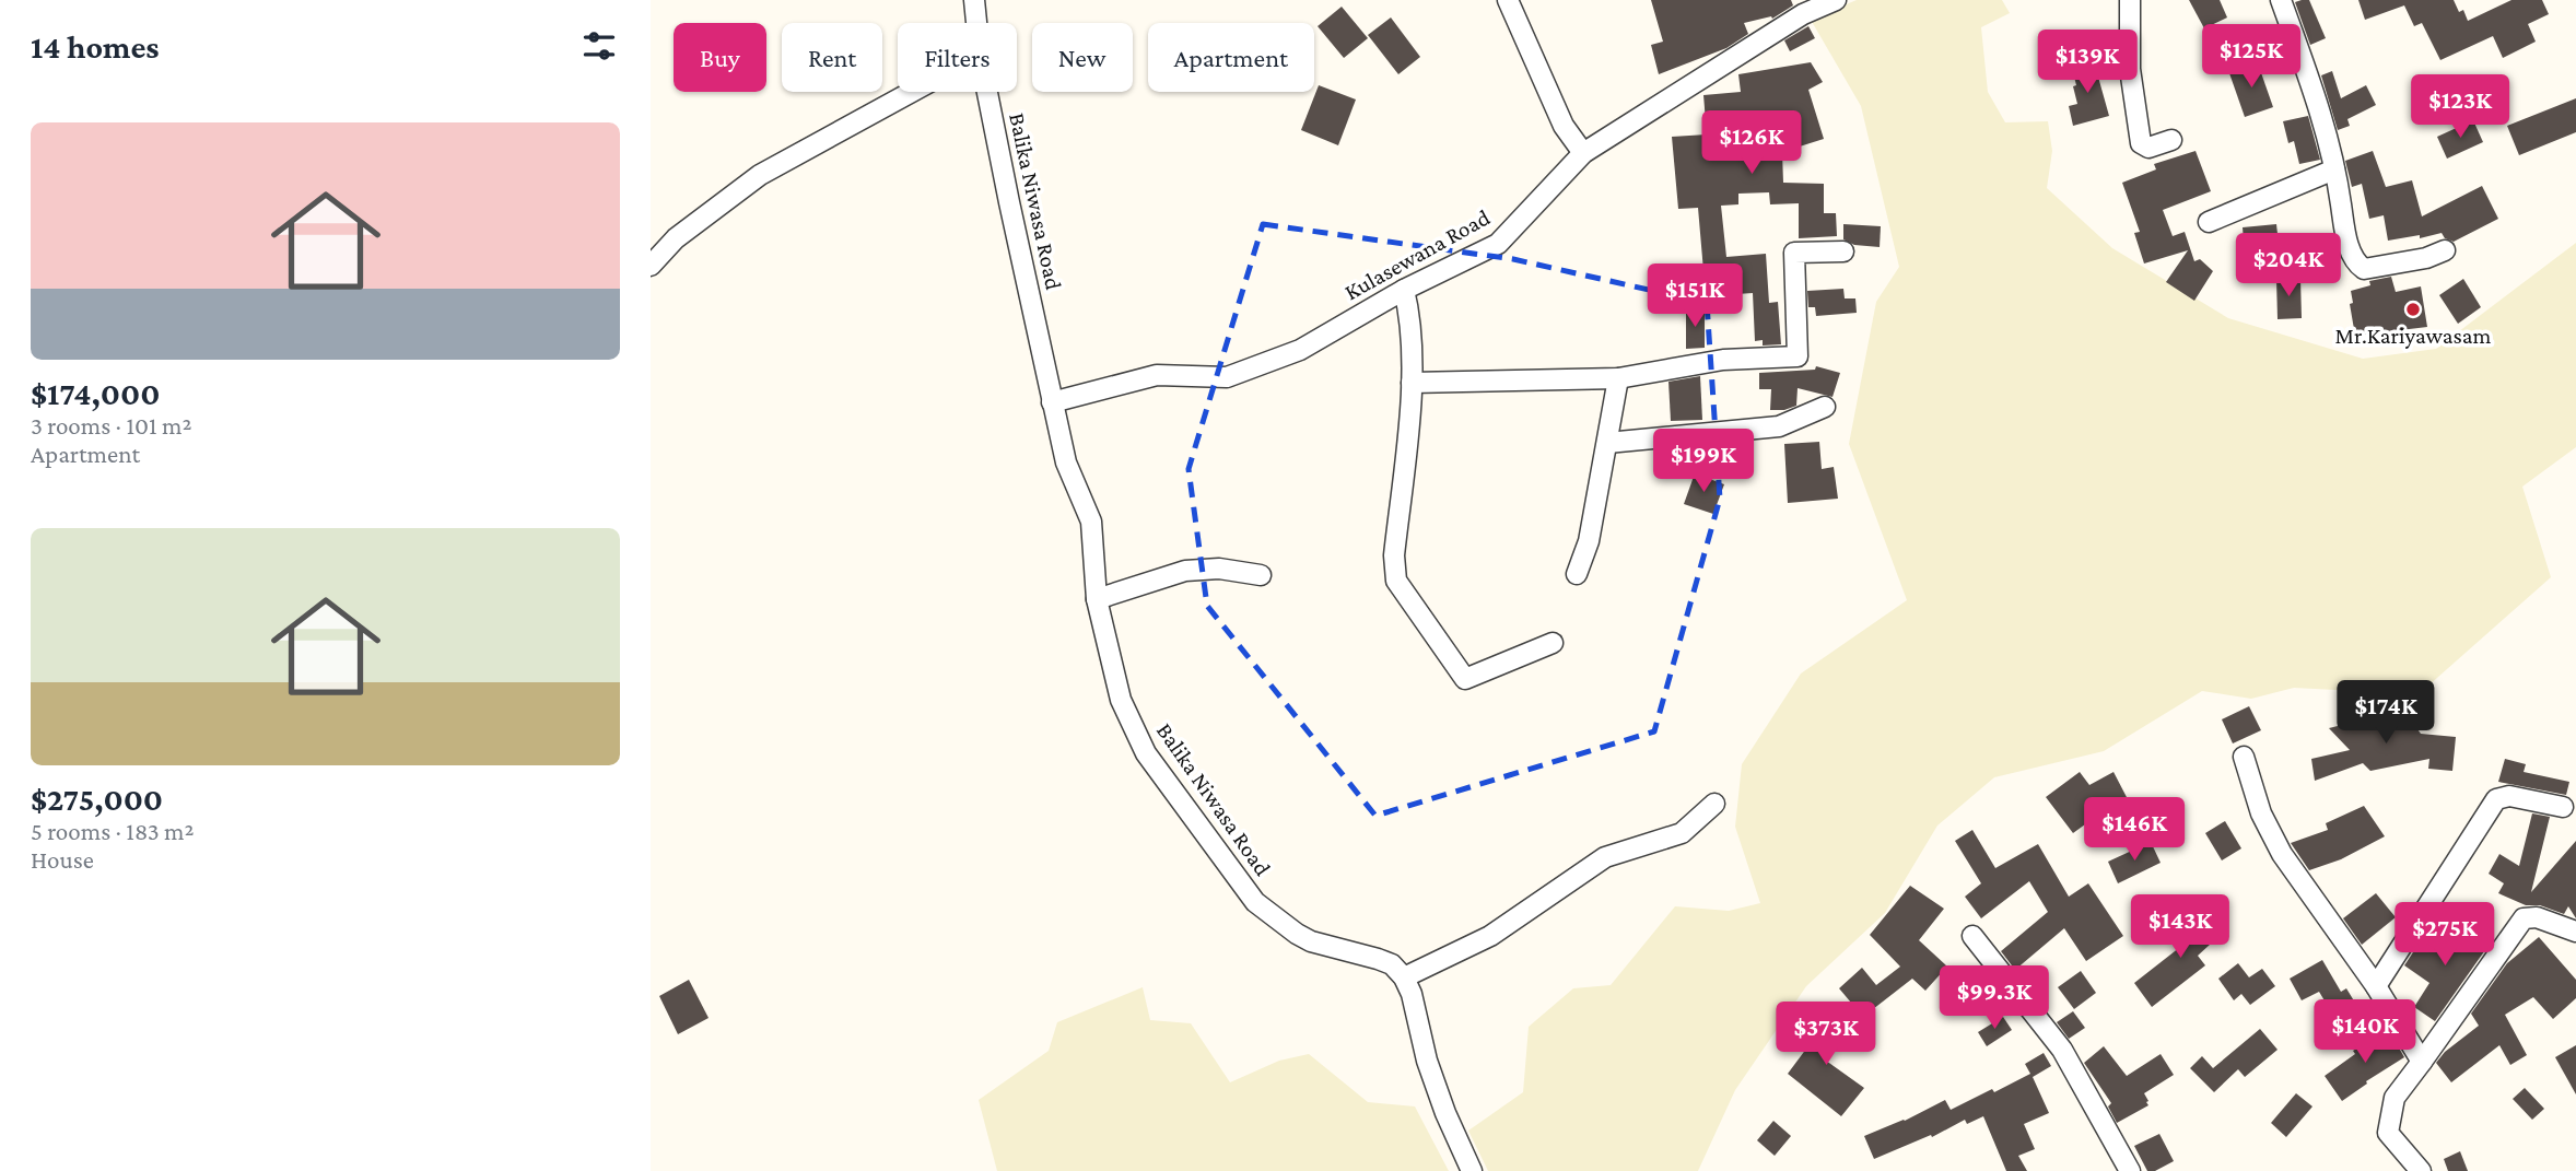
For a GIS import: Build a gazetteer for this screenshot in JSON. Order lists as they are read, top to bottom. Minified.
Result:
{"streets":{"street":["Balika Niwasa Road","Kulasewana Road"]},"crossings":[["Balika Niwasa Road","Kulasewana Road"]],"places":["Mr.Kariyawasam"],"page":{"heading":"14 homes","chip":["Buy","Rent","Filters","New","Apartment"],"price":["$125K","$139K","$123K","$126K","$204K","$151K","$199K","$174K","$146K","$143K","$275K","$99.3K","$140K","$373K"],"list":[{"name":"$174,000","note":"3 rooms · 101 m² · Apartment"},{"name":"$275,000","note":"5 rooms · 183 m² · House"}]}}
